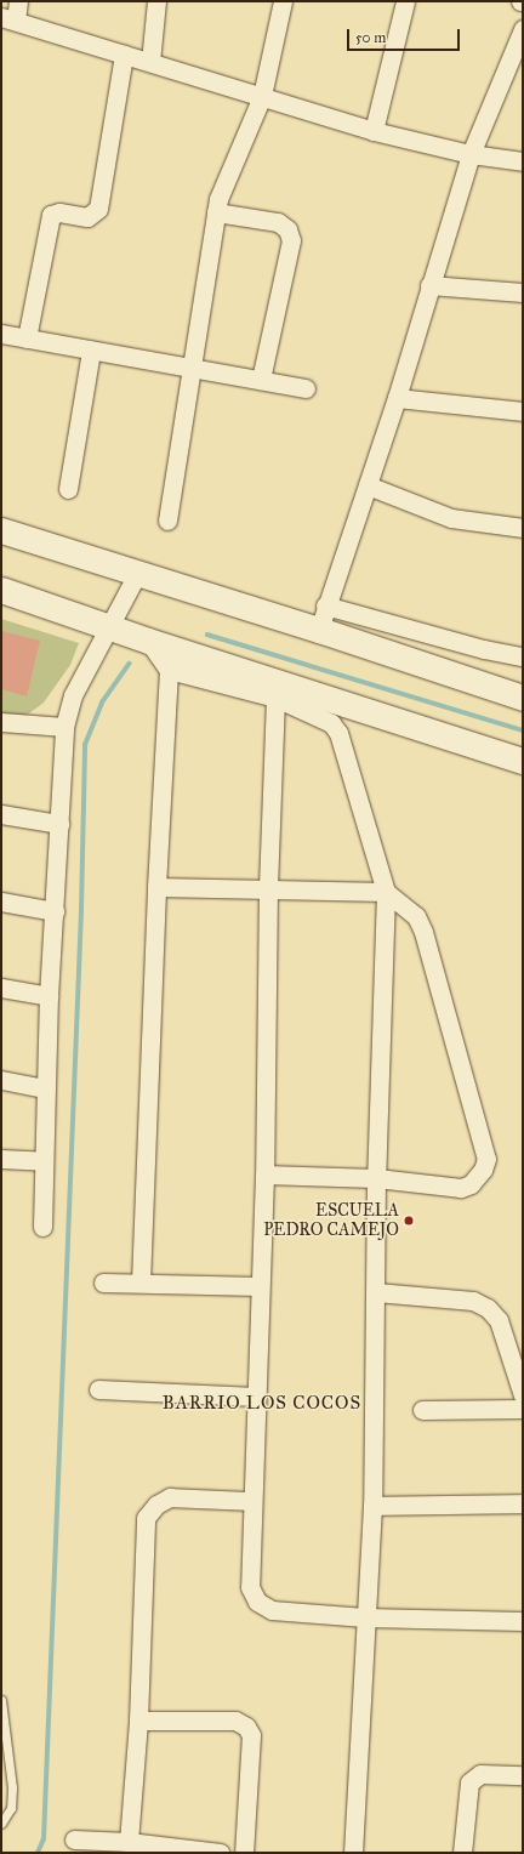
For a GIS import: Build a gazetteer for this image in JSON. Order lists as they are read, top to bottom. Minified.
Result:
{"districts":["BARRIO LOS COCOS"],"places":["ESCUELA PEDRO CAMEJO"],"scale_bar":"50 m"}
